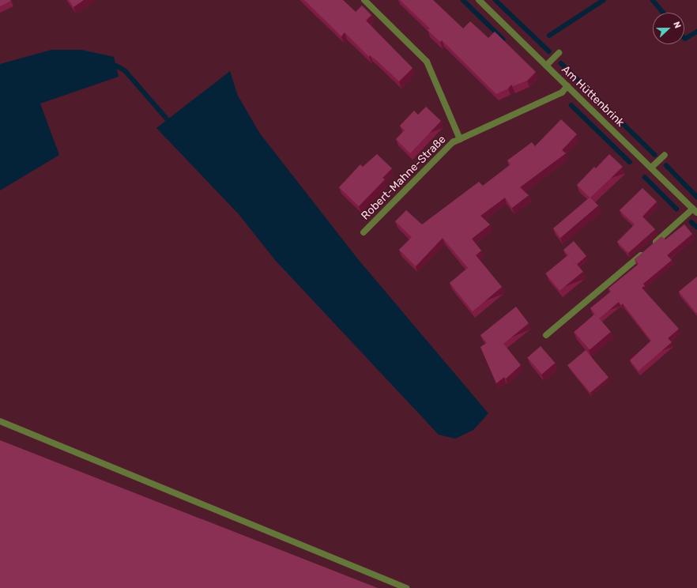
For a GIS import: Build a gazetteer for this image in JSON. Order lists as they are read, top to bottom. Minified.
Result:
{"streets":{"street":["Am Hüttenbrink","Robert-Mahne-Straße"]},"crossings":[["Am Hüttenbrink","Robert-Mahne-Straße"]],"north":"right"}
